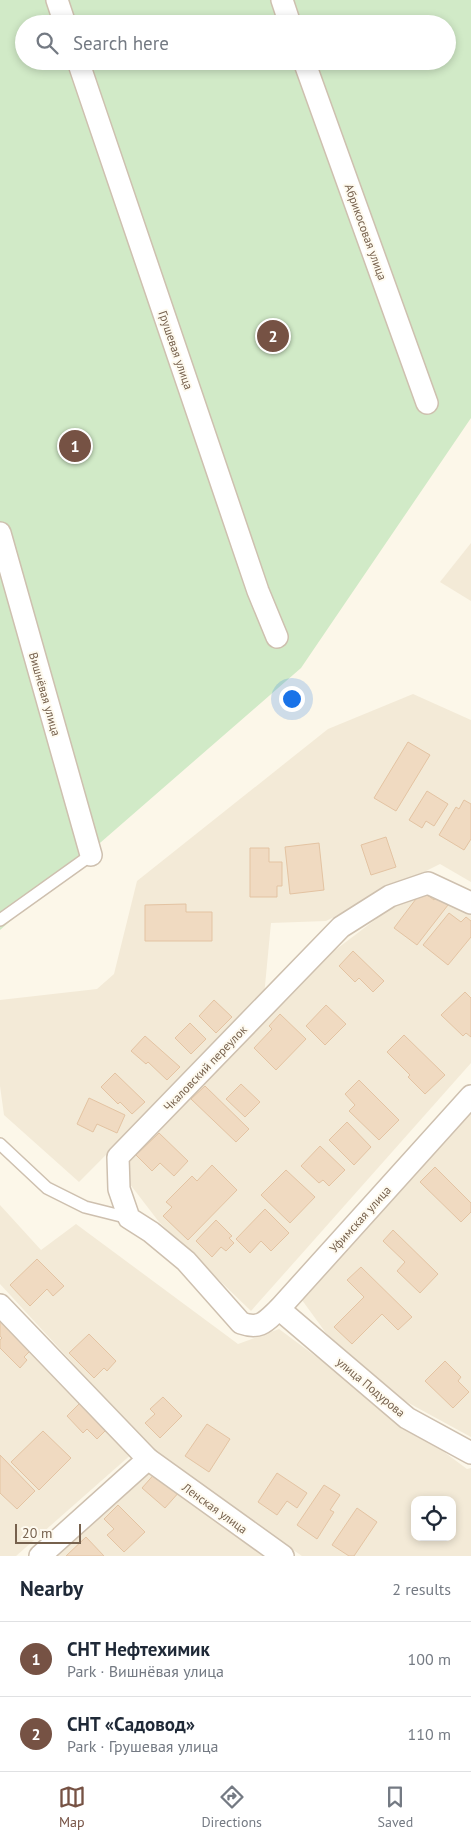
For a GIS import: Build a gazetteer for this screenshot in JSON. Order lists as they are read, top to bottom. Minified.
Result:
{"streets":{"street":["Абрикосовая улица","Грушевая улица","Вишнёвая улица","Чкаловский переулок","Уфимская улица","улица Подурова","Ленская улица"]},"crossings":[["Чкаловский переулок","Уфимская улица"],["Уфимская улица","улица Подурова"]],"scale_bar":"20 m","page":{"search":"Search here","pins":["2","1"],"scale":"20 m","heading":["Nearby","2 results"],"list":[{"mark":"1","name":"СНТ Нефтехимик","note":"Park · Вишнёвая улица","value":"100 m"},{"mark":"2","name":"СНТ «Садовод»","note":"Park · Грушевая улица","value":"110 m"}],"nav":["Map","Directions","Saved"]}}
